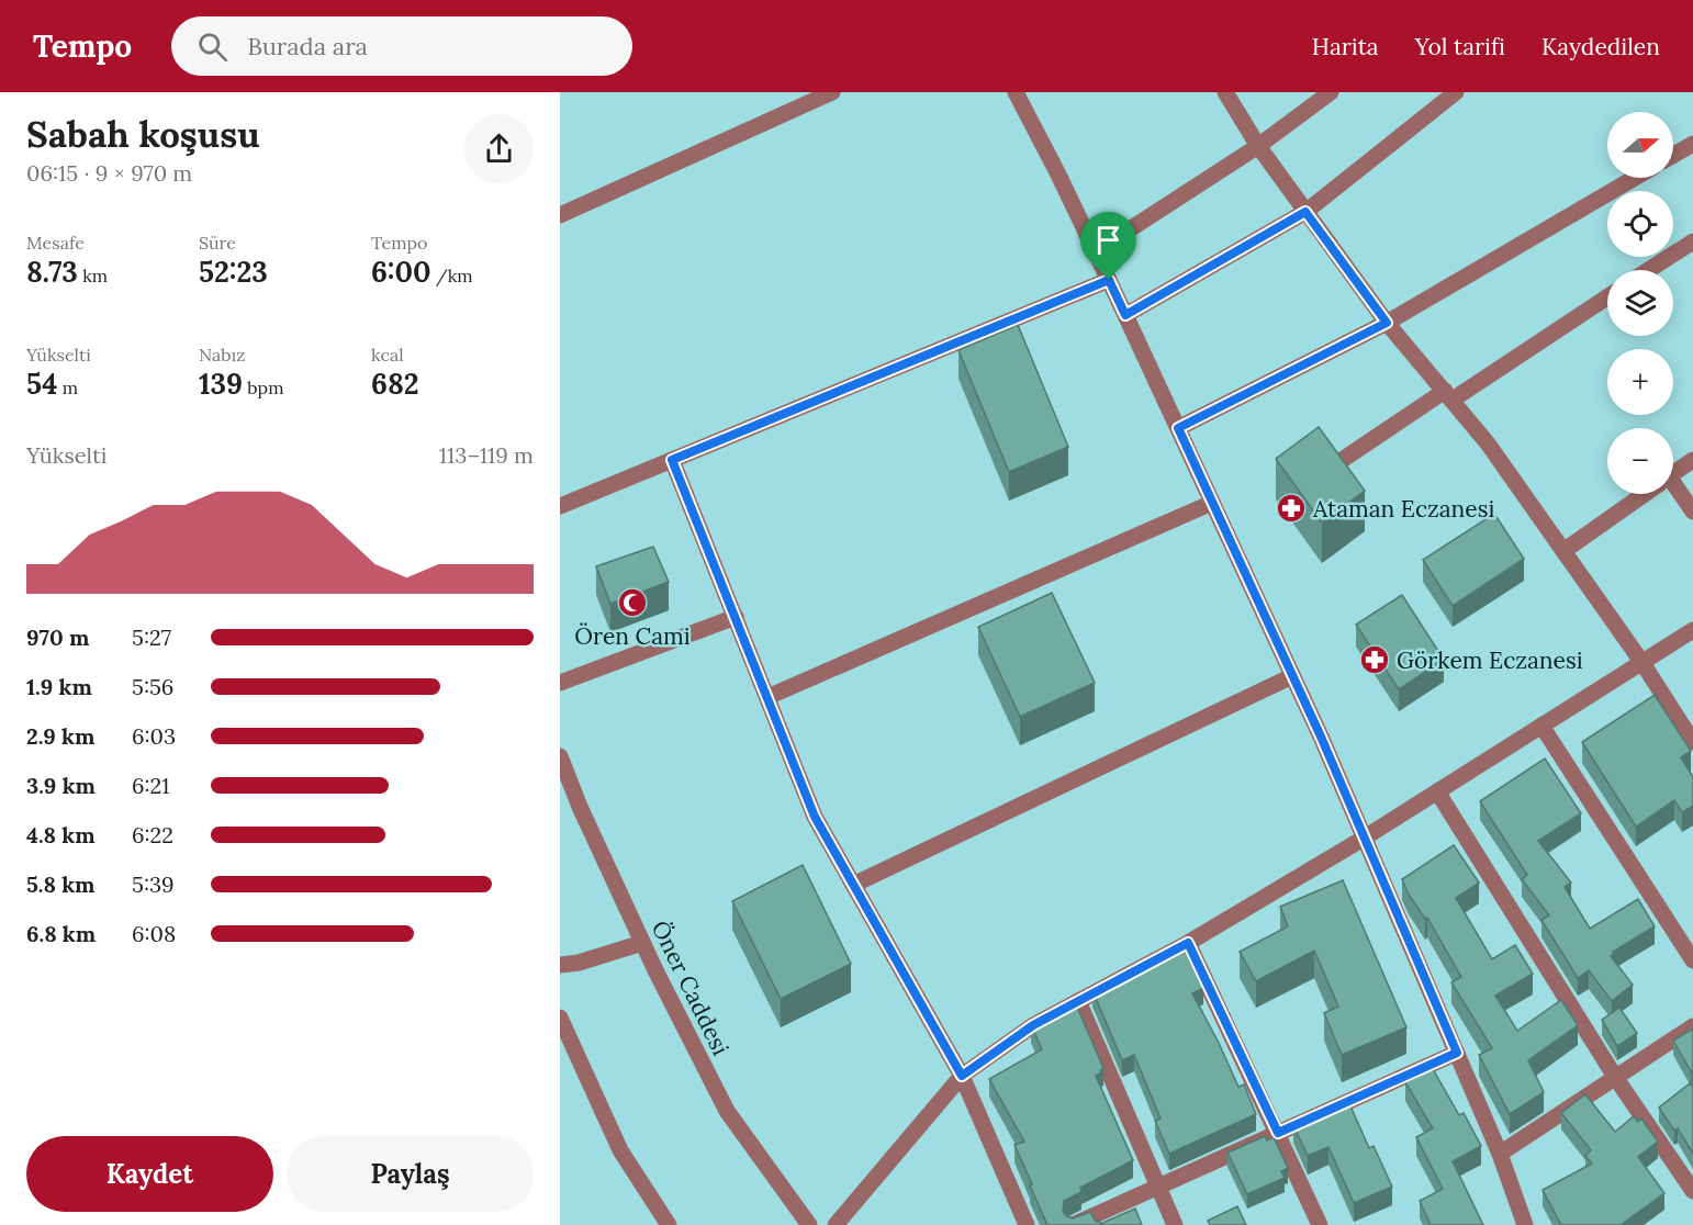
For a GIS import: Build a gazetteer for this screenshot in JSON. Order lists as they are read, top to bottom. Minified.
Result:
{"streets":{"street":["Öner Caddesi"]},"places":{"pharmacy":["Ataman Eczanesi","Görkem Eczanesi"],"mosque":["Ören Cami"]},"north":"right","page":{"header":"Tempo","search":"Burada ara","nav":["Harita","Yol tarifi","Kaydedilen"],"heading":["Sabah koşusu","06:15 · 9 × 970 m"],"map_buttons":["+","−"],"stats":[["Mesafe","8.73 km"],["Süre","52:23"],["Tempo","6:00 /km"],["Yükselti","54 m"],["Nabız","139 bpm"],["kcal","682"]],"chart":["Yükselti","113–119 m"],"list":[{"name":"970 m","note":"5:27"},{"name":"1.9 km","note":"5:56"},{"name":"2.9 km","note":"6:03"},{"name":"3.9 km","note":"6:21"},{"name":"4.8 km","note":"6:22"},{"name":"5.8 km","note":"5:39"},{"name":"6.8 km","note":"6:08"}],"buttons":["Kaydet","Paylaş"]}}
